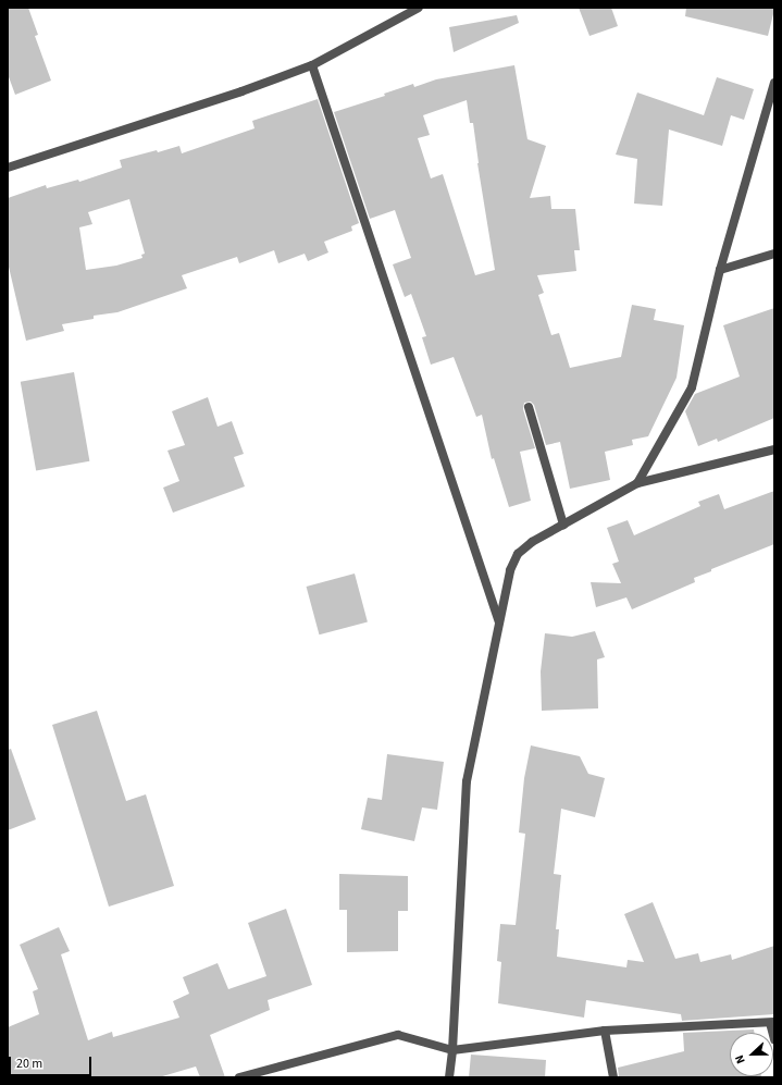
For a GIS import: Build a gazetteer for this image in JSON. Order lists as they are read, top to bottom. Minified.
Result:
{"scale_bar":"20 m","north":"left"}
